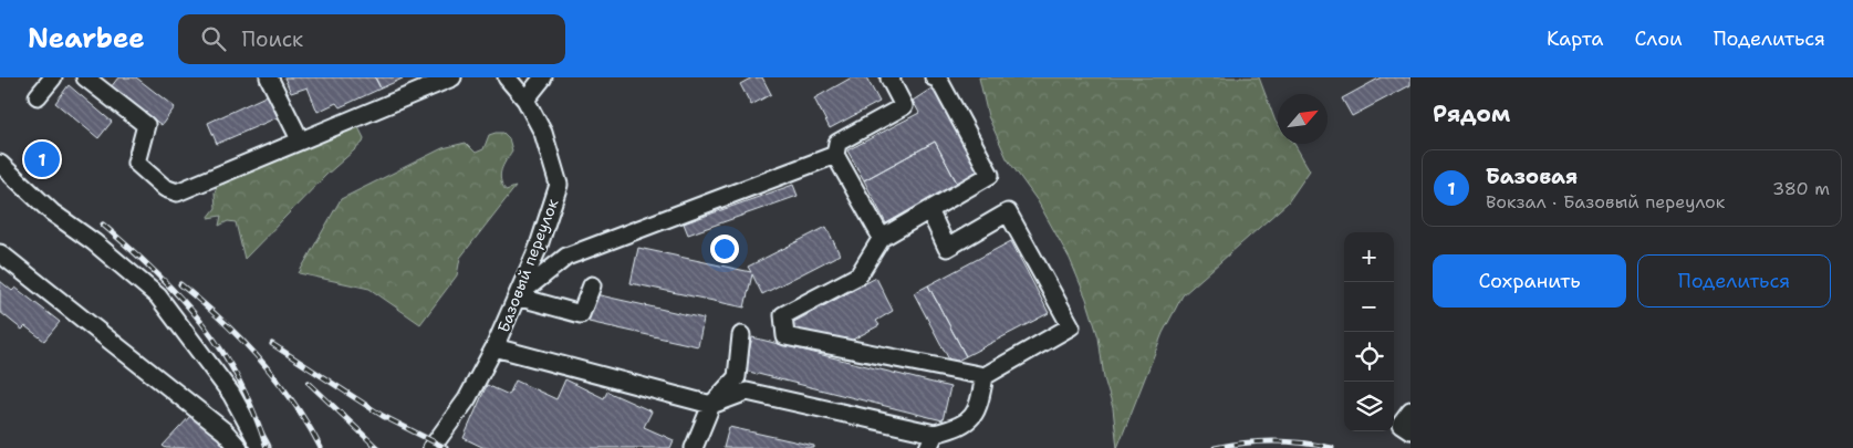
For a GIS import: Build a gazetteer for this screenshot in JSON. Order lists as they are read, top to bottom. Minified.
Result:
{"streets":{"street":["Базовый переулок"]},"north":"top right","page":{"header":"Nearbee","search":"Поиск","nav":["Карта","Слои","Поделиться"],"heading":"Рядом","pins":"1","list":[{"mark":"1","name":"Базовая","note":"Вокзал · Базовый переулок","value":"380 m"}],"map_buttons":["+","−"],"buttons":["Сохранить","Поделиться"]}}
